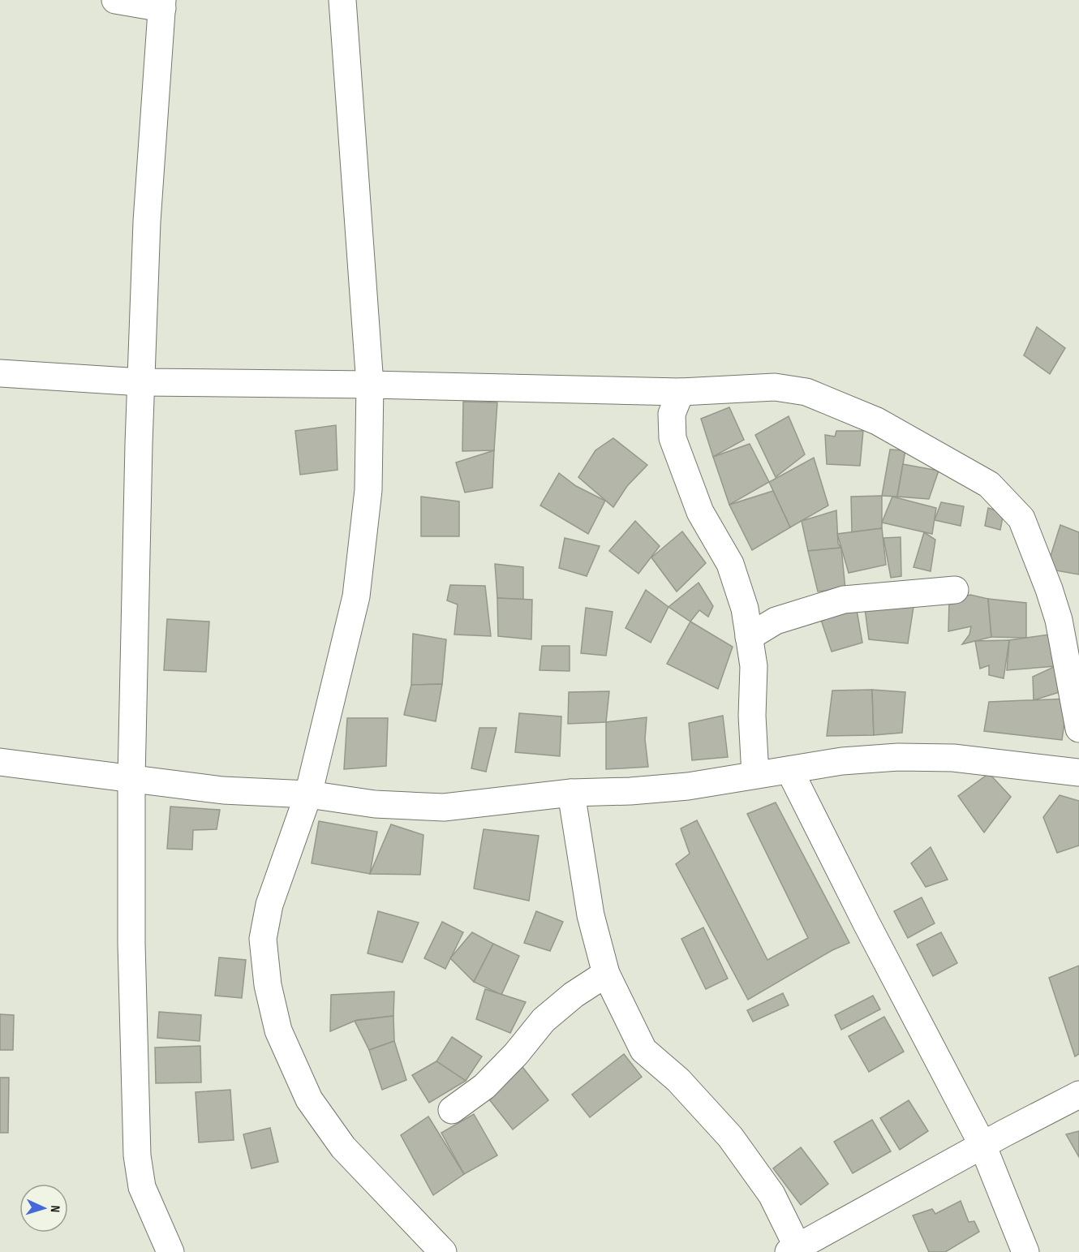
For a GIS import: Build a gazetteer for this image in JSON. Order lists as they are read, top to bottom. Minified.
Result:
{"north":"right"}
